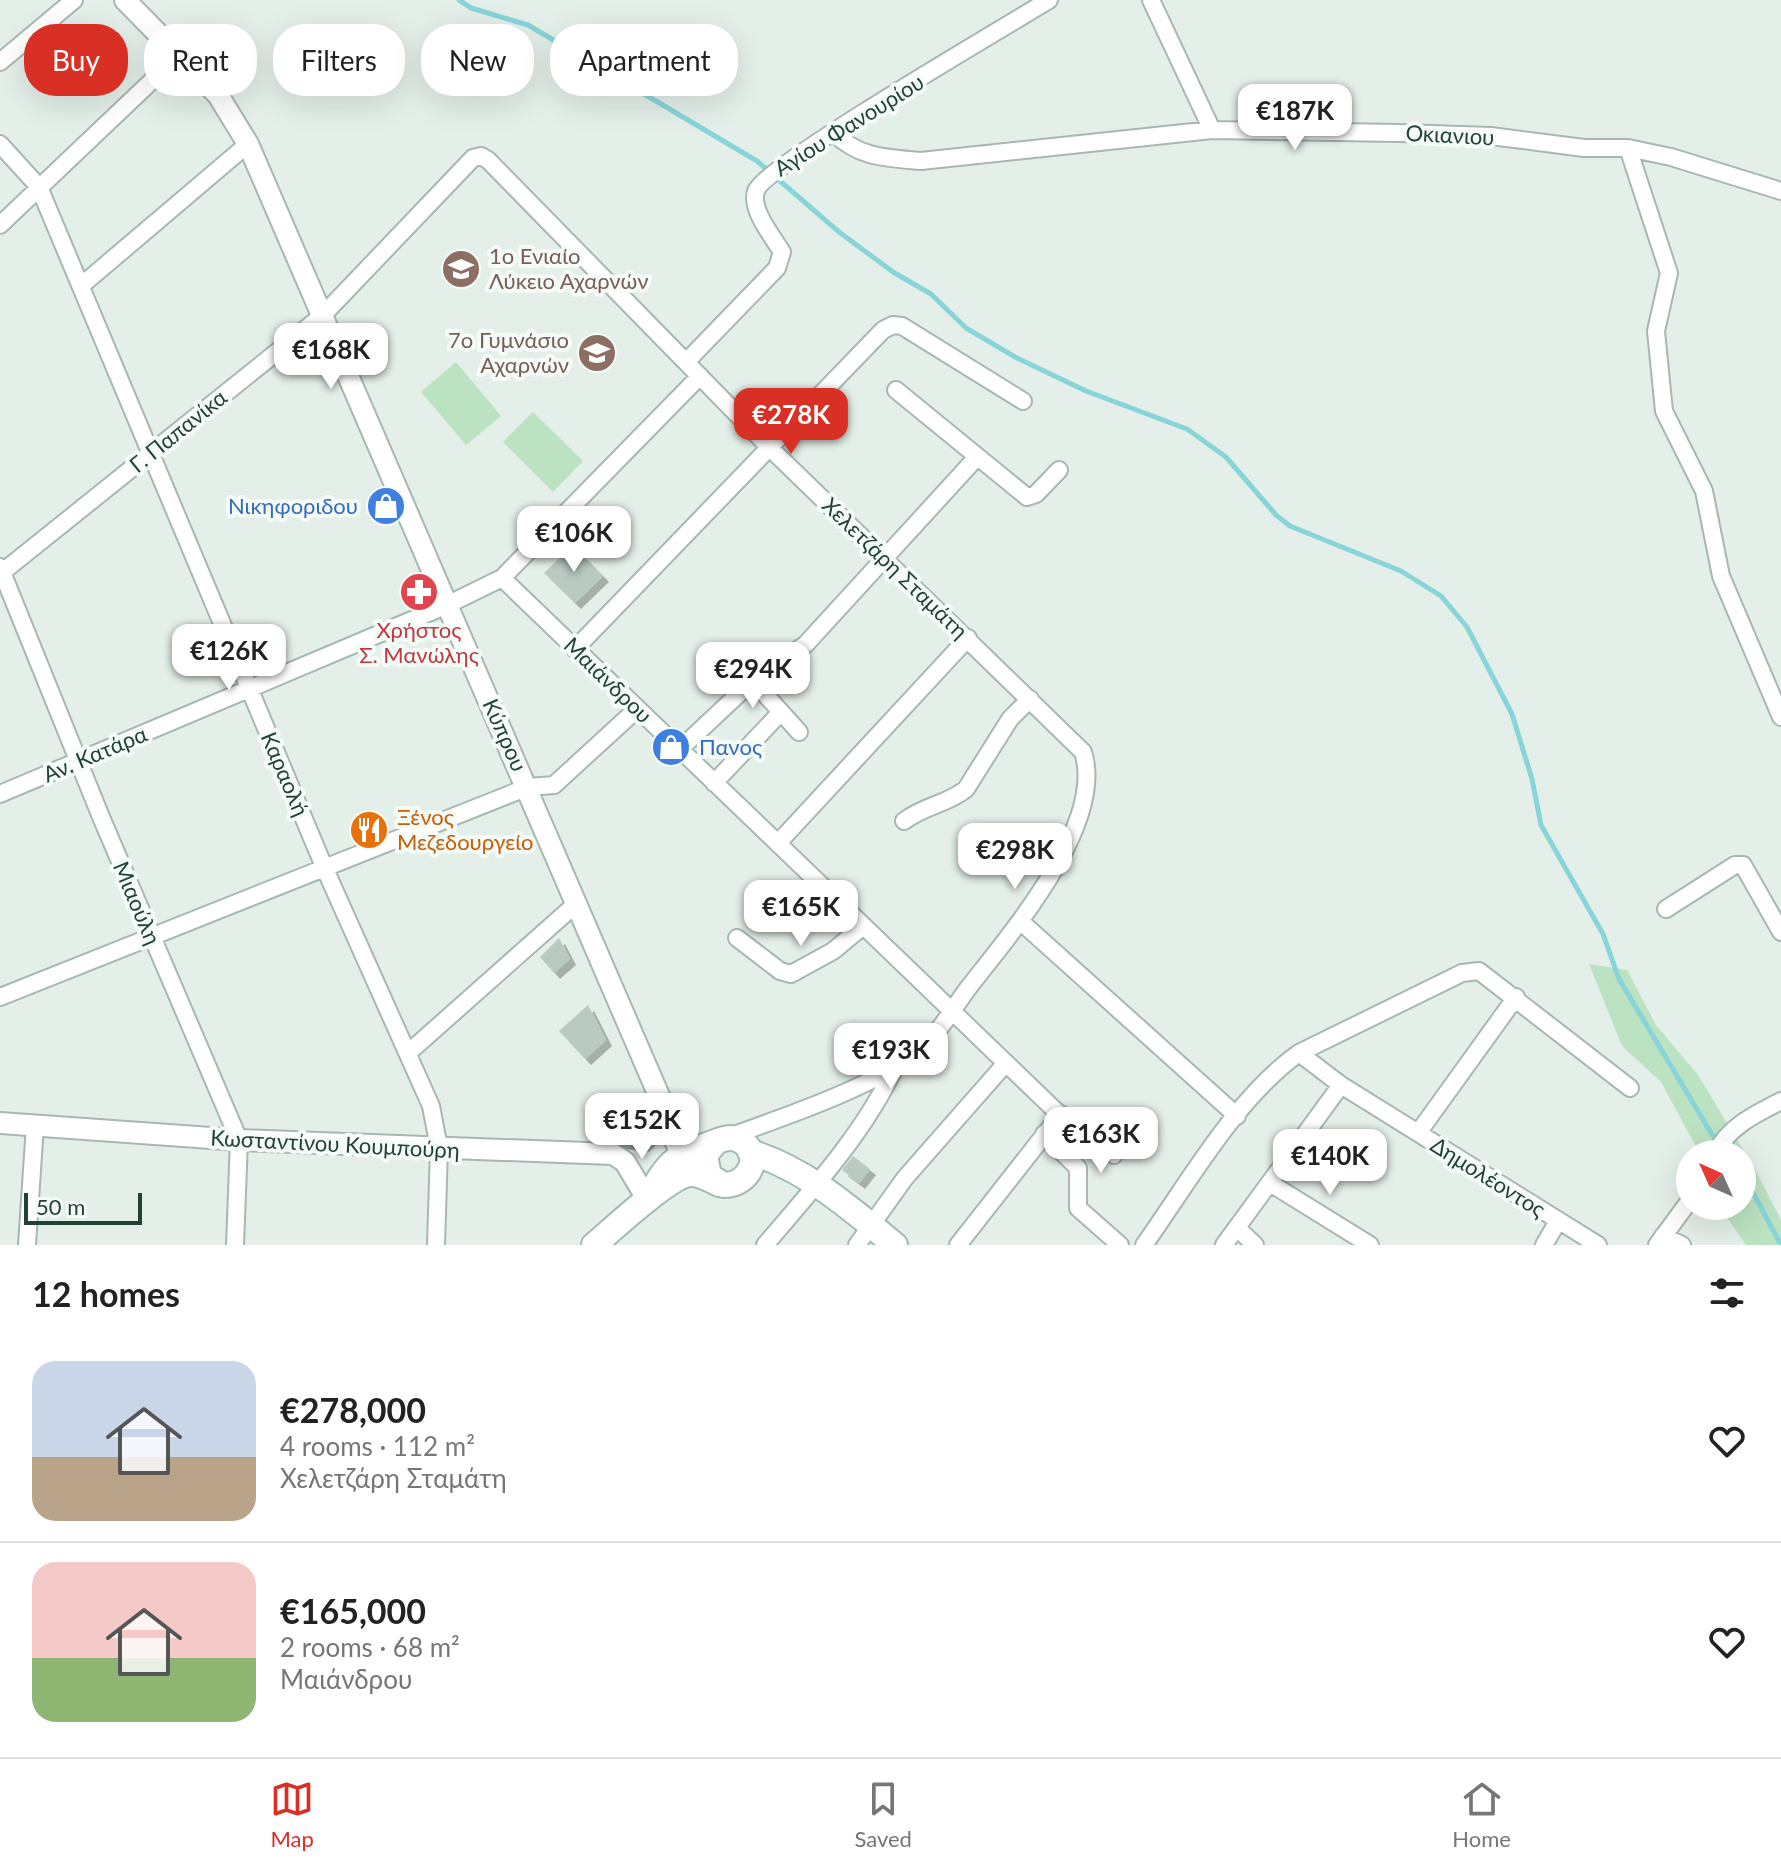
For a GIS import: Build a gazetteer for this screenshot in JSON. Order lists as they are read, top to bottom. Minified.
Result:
{"streets":{"main road":["Κύπρου"],"street":["Αγίου Φανουρίου","Οκιανιου","Γ. Παπανίκα","Χελετζάρη Σταμάτη","Μαιάνδρου","Αν. Κατάρα","Καραολή","Μιαούλη","Κωσταντίνου Κουμπούρη","Δημολέοντος"]},"crossings":[["Αγίου Φανουρίου","Οκιανιου"],["Αγίου Φανουρίου","Χελετζάρη Σταμάτη"],["Γ. Παπανίκα","Χελετζάρη Σταμάτη"],["Γ. Παπανίκα","Κύπρου"],["Γ. Παπανίκα","Καραολή"],["Γ. Παπανίκα","Μιαούλη"],["Χελετζάρη Σταμάτη","Αν. Κατάρα"],["Μαιάνδρου","Αν. Κατάρα"],["Κύπρου","Αν. Κατάρα"],["Αν. Κατάρα","Καραολή"],["Αν. Κατάρα","Μιαούλη"],["Καραολή","Κωσταντίνου Κουμπούρη"],["Μιαούλη","Κωσταντίνου Κουμπούρη"]],"places":{"school or university":["1ο Ενιαίο Λύκειο Αχαρνών","7ο Γυμνάσιο Αχαρνών"],"shop":["Νικηφοριδου","Πανος"],"pharmacy":["Χρήστος Σ. Μανώλης"],"restaurant":["Ξένος Μεζεδουργείο"]},"scale_bar":"50 m","north":"top left","page":{"chip":["Buy","Rent","Filters","New","Apartment"],"price":["€187K","€168K","€278K","€106K","€126K","€294K","€298K","€165K","€193K","€152K","€163K","€140K"],"scale":"50 m","heading":"12 homes","list":[{"name":"€278,000","note":"4 rooms · 112 m² · Χελετζάρη Σταμάτη"},{"name":"€165,000","note":"2 rooms · 68 m² · Μαιάνδρου"}],"tabs":["Map","Saved","Home"]}}
